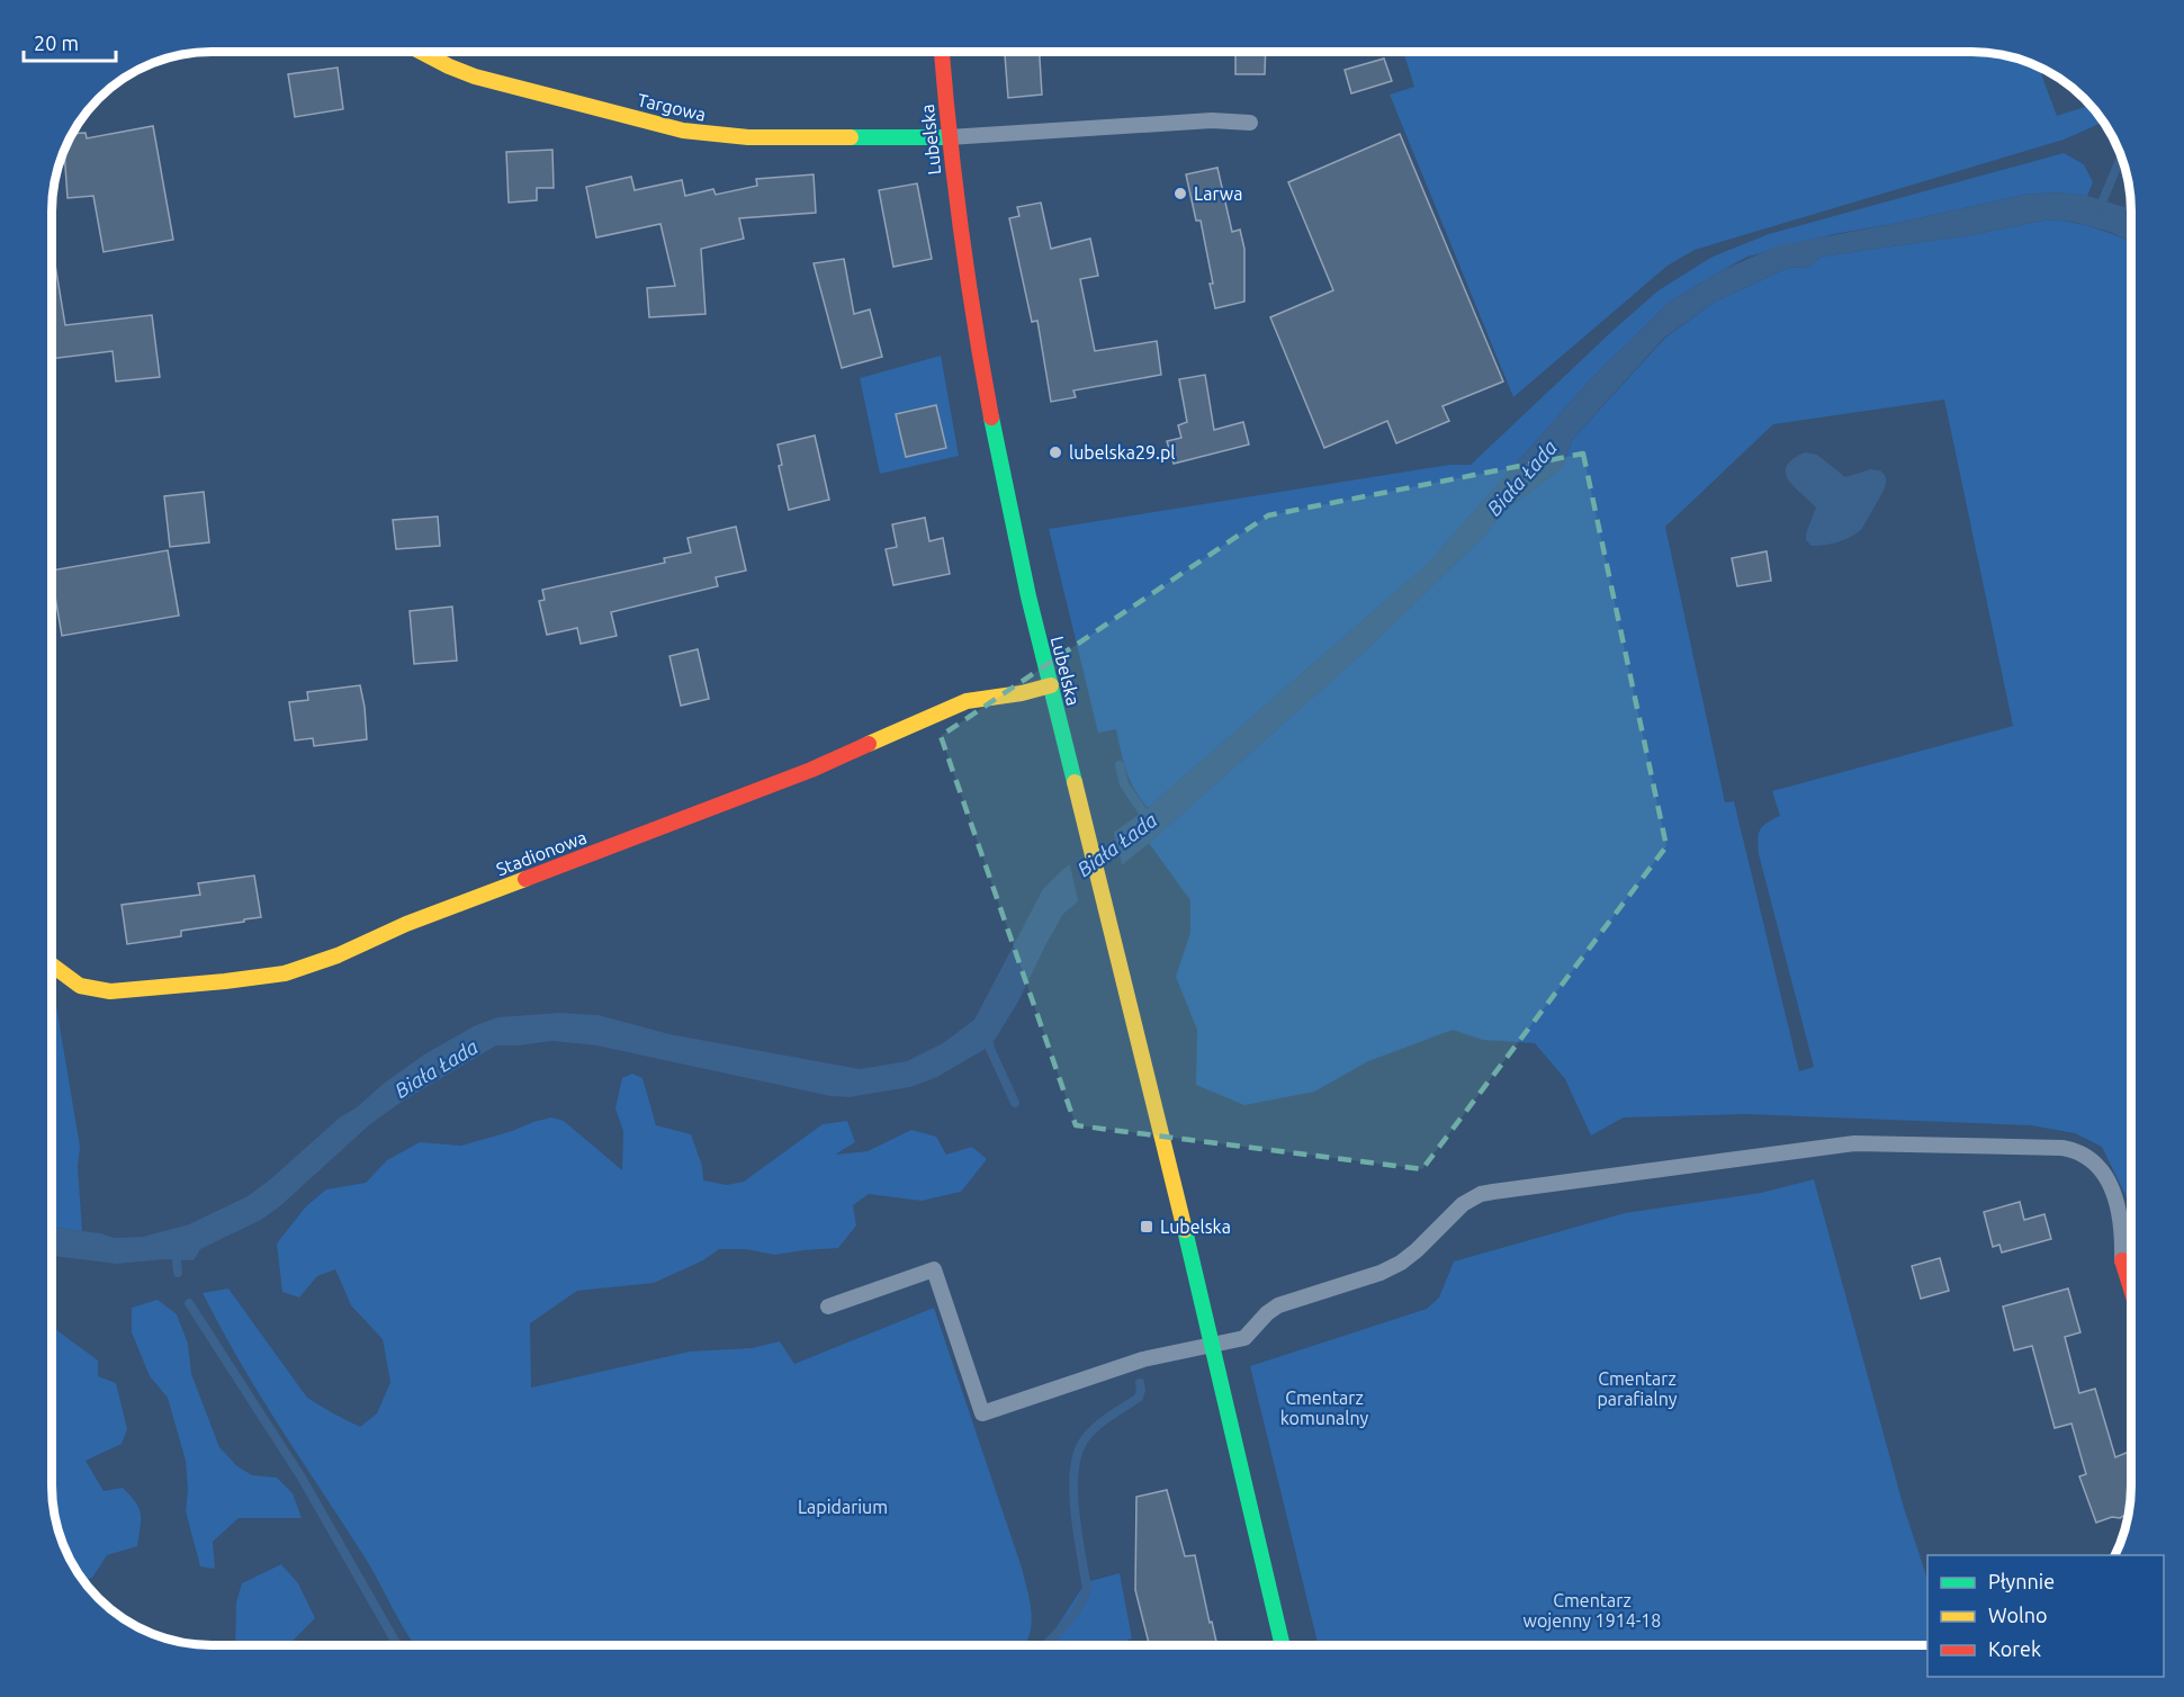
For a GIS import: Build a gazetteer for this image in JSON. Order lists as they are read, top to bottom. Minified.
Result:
{"streets":{"street":["Targowa","Lubelska","Stadionowa"]},"crossings":[["Targowa","Lubelska"],["Lubelska","Stadionowa"]],"water":["Biała Łada"],"parks":["Cmentarz parafialny","Cmentarz komunalny","Lapidarium","Cmentarz wojenny 1914-18"],"places":{"other":["Larwa","lubelska29.pl"],"transit":["Lubelska"]},"legend":["Płynnie","Wolno","Korek"],"scale_bar":"20 m"}
